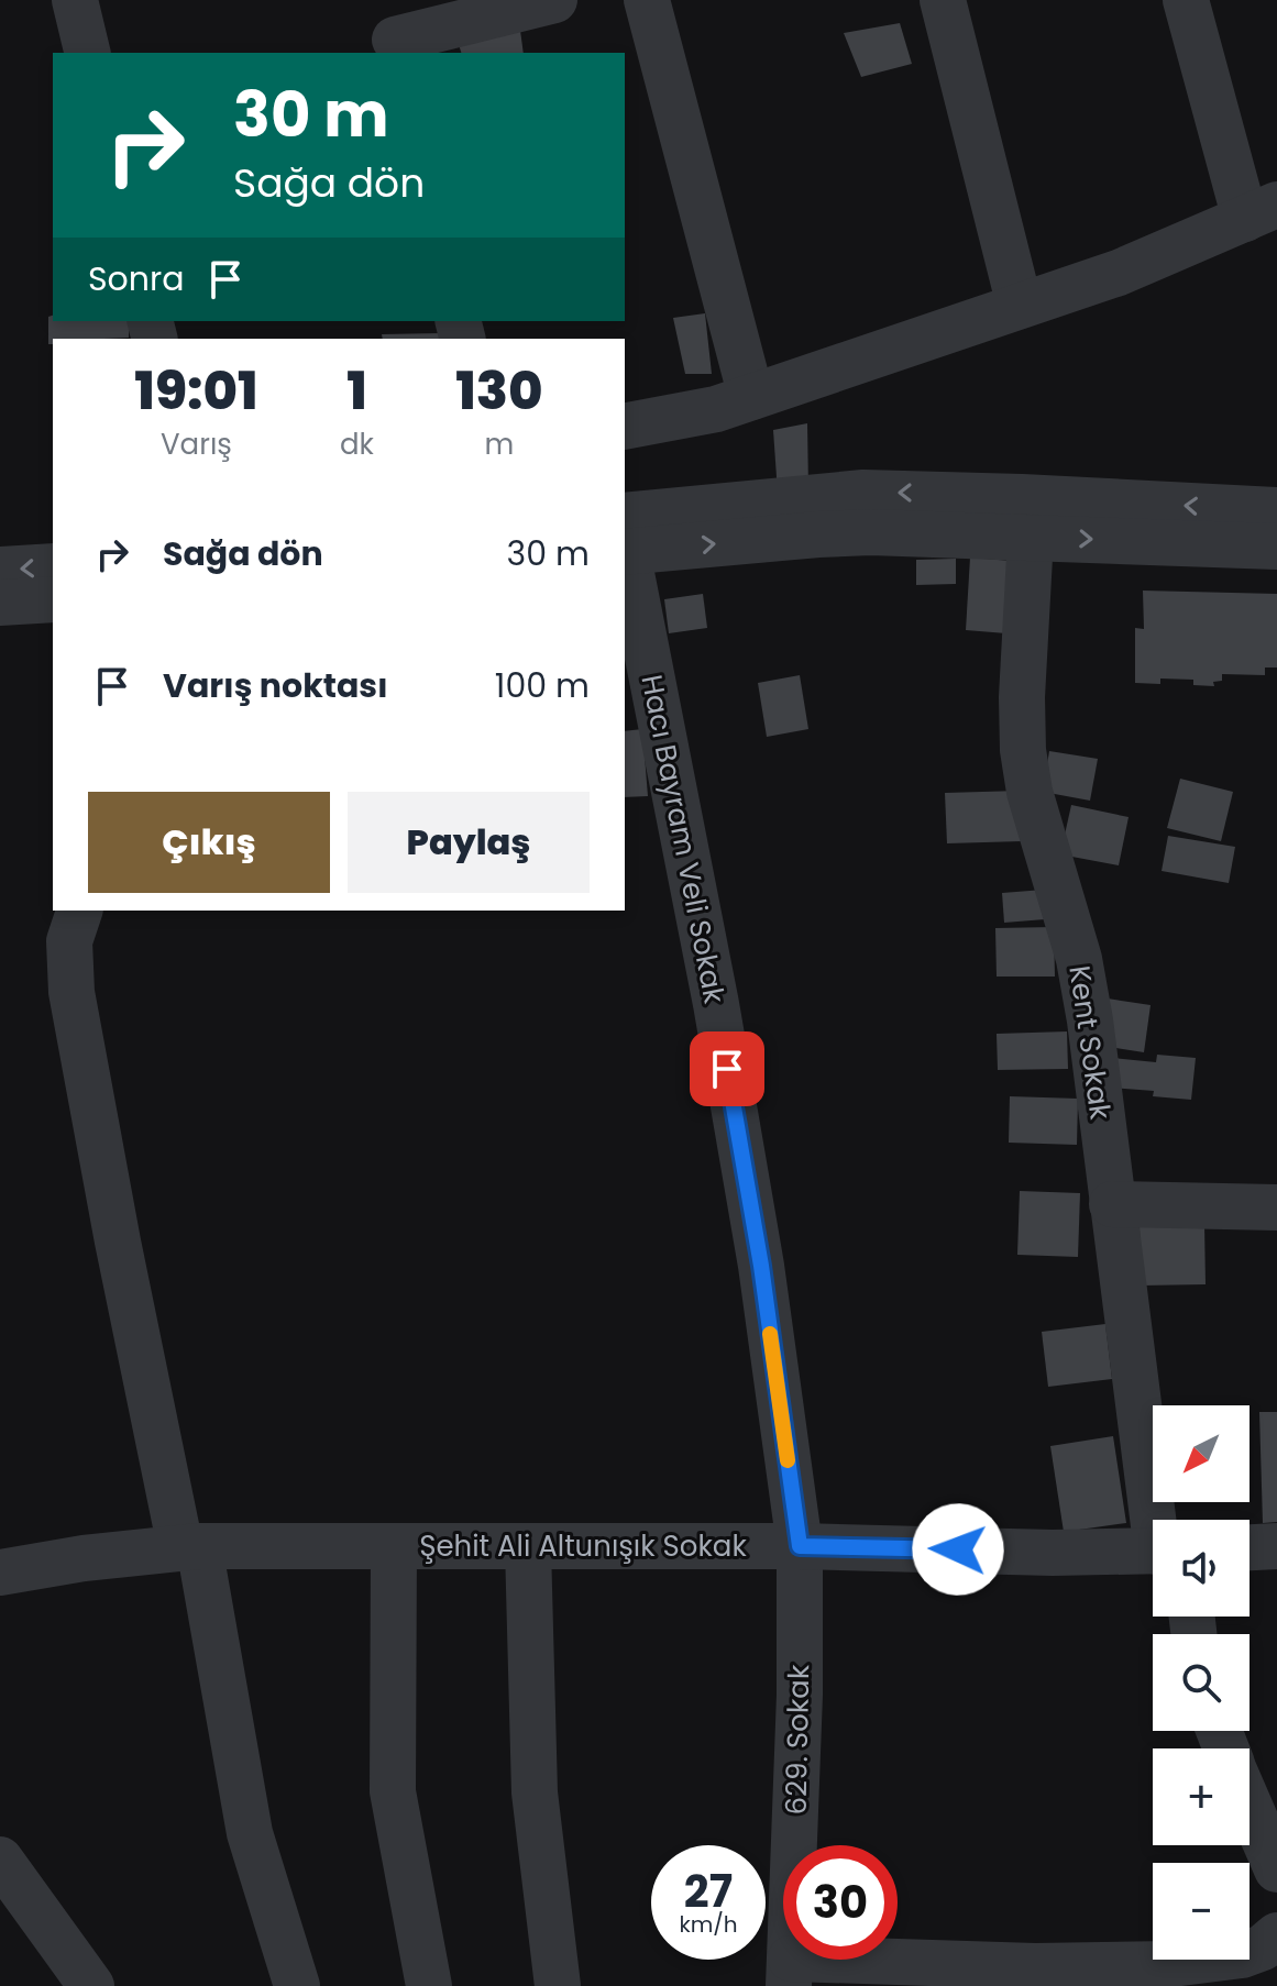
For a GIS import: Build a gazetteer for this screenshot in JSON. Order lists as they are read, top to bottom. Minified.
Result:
{"streets":{"street":["Hacı Bayram Veli Sokak","Kent Sokak","Şehit Ali Altunışık Sokak","629. Sokak"]},"crossings":[["Hacı Bayram Veli Sokak","Şehit Ali Altunışık Sokak"],["Hacı Bayram Veli Sokak","629. Sokak"],["Şehit Ali Altunışık Sokak","629. Sokak"]],"north":"bottom left","page":{"turn":["30 m","Sağa dön"],"then":"Sonra","eta":["19:01","Varış","1","dk","130","m"],"list":[{"name":"Sağa dön","value":"30 m"},{"name":"Varış noktası","value":"100 m"}],"buttons":["Çıkış","Paylaş"],"map_buttons":["+","−"],"speed":"27 km/h","limit":"30"}}
